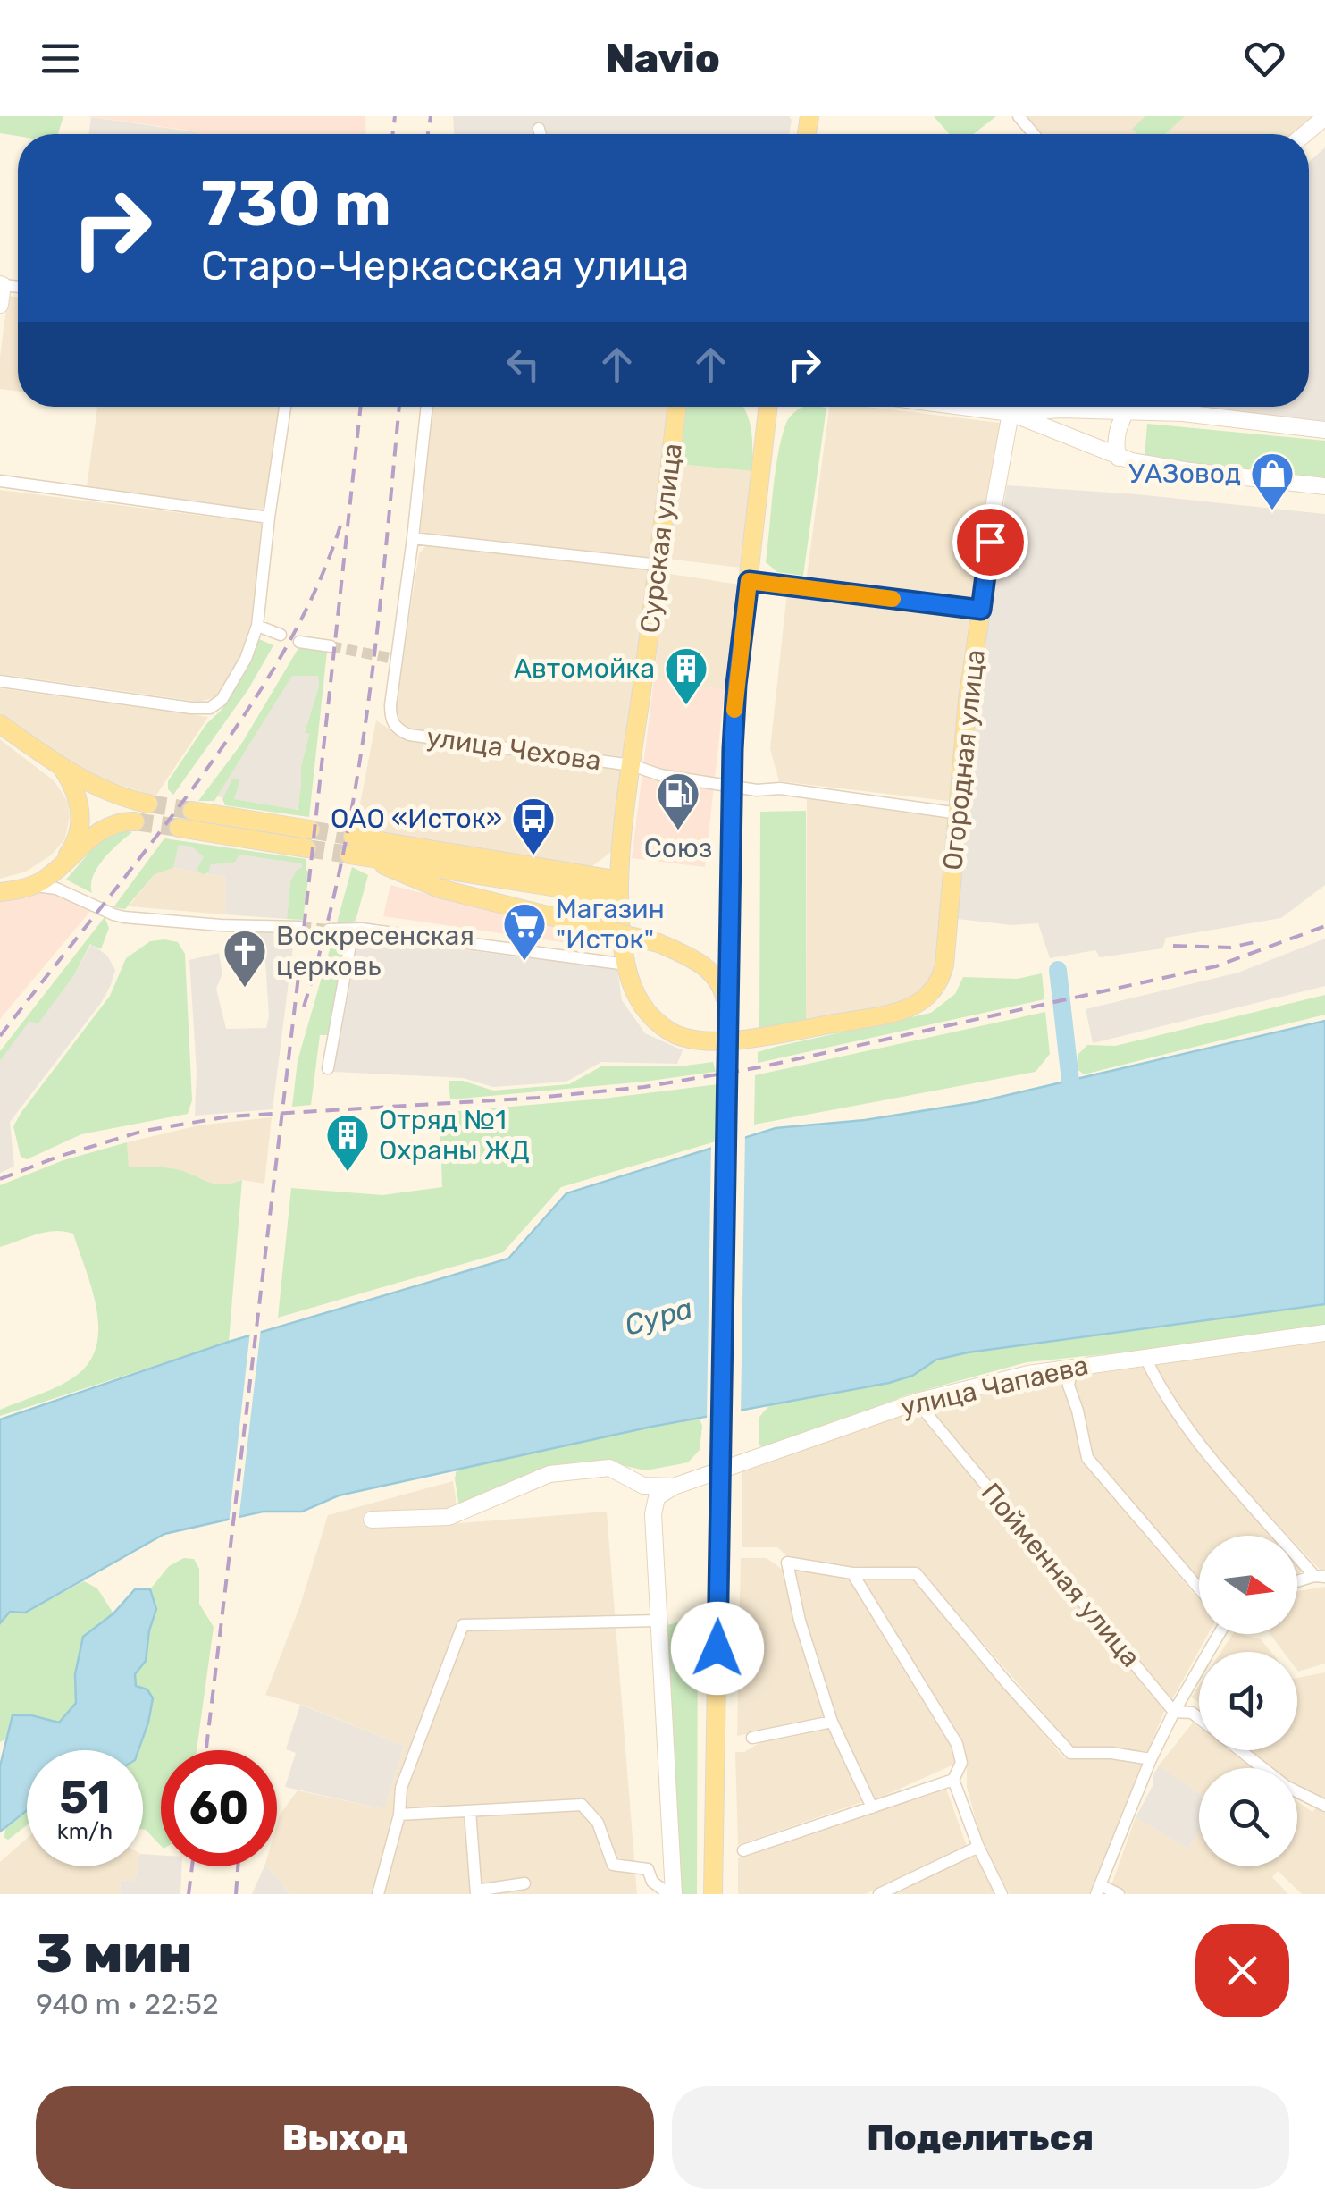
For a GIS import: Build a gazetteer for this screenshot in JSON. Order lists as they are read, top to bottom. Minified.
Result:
{"streets":{"main road":["Сурская улица","Огородная улица"],"street":["улица Чехова","улица Чапаева","Пойменная улица"]},"crossings":[["Сурская улица","улица Чехова"],["Сурская улица","Огородная улица"],["улица Чехова","Огородная улица"],["улица Чапаева","Пойменная улица"]],"water":["Сура"],"places":{"shop":["УАЗовод"],"building":["Автомойка","Отряд №1 Охраны ЖД"],"fuel station":["Союз"],"bus stop":["ОАО «Исток»"],"supermarket":["Магазин \"Исток\""],"church":["Воскресенская церковь"]},"north":"right","page":{"header":"Navio","turn":["730 m","Старо-Черкасская улица"],"speed":"51 km/h","limit":"60","heading":["3 мин","940 m · 22:52"],"buttons":["Выход","Поделиться"]}}
